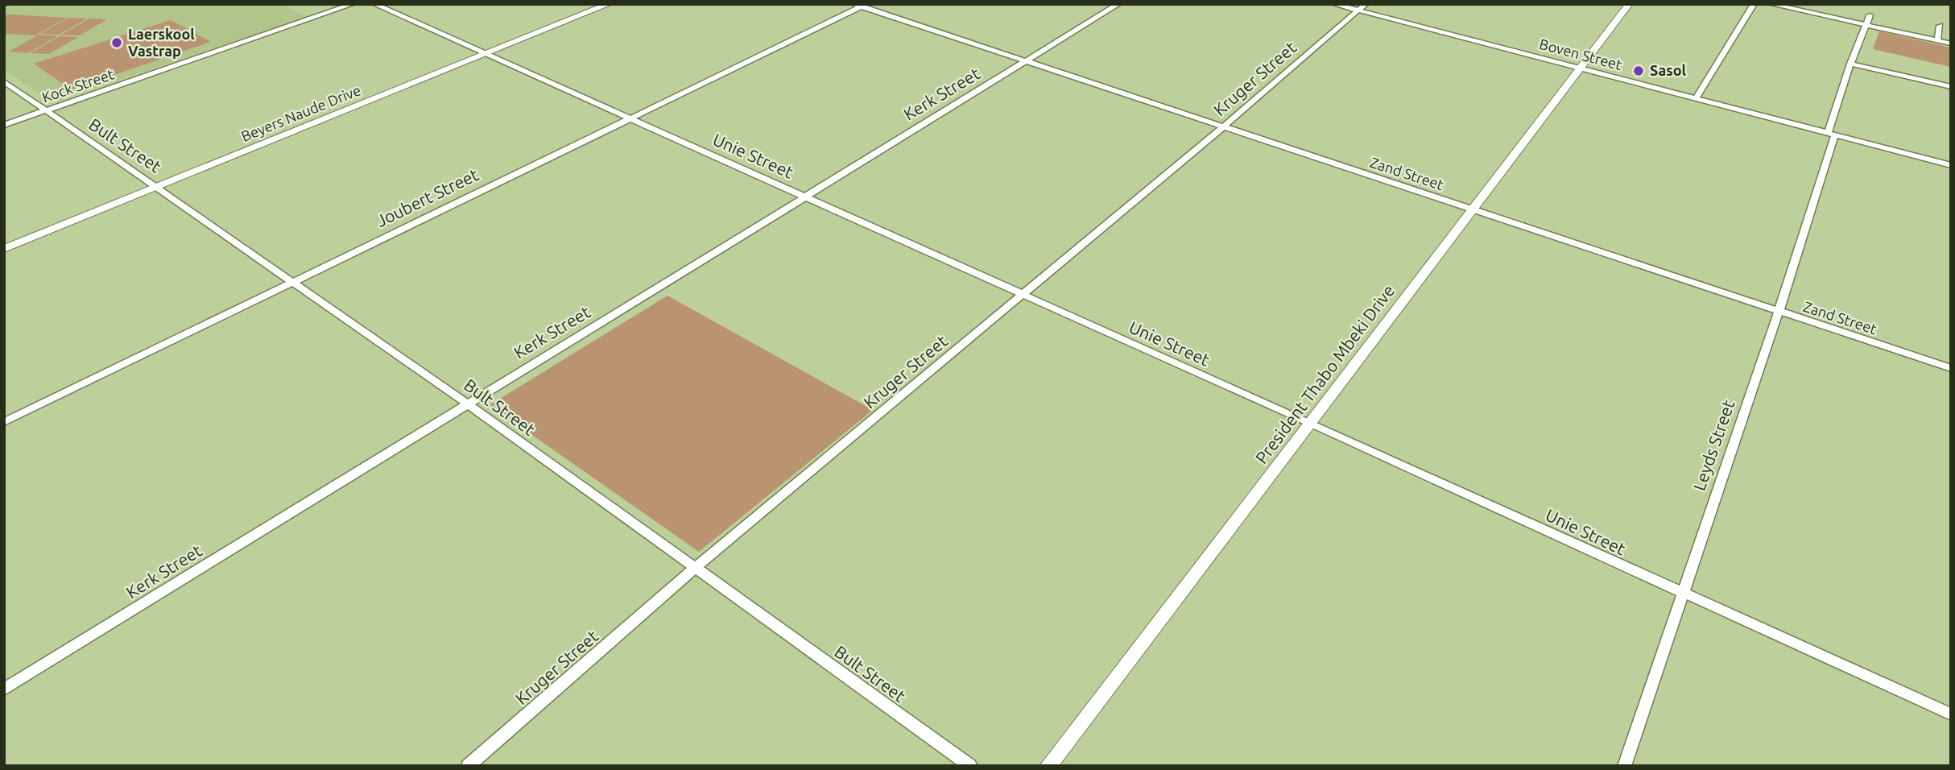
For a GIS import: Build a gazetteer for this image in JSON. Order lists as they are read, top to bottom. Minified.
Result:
{"streets":{"street":["Boven Street","Kruger Street","Kock Street","Kerk Street","Beyers Naude Drive","Bult Street","Unie Street","Zand Street","Joubert Street","President Thabo Mbeki Drive","Leyds Street"]},"crossings":[["Boven Street","Kruger Street"],["Boven Street","President Thabo Mbeki Drive"],["Boven Street","Leyds Street"],["Kruger Street","Bult Street"],["Kruger Street","Unie Street"],["Kruger Street","Zand Street"],["Kock Street","Bult Street"],["Kerk Street","Bult Street"],["Kerk Street","Unie Street"],["Kerk Street","Zand Street"],["Beyers Naude Drive","Bult Street"],["Beyers Naude Drive","Unie Street"],["Bult Street","Joubert Street"],["Unie Street","Joubert Street"],["Unie Street","President Thabo Mbeki Drive"],["Unie Street","Leyds Street"],["Zand Street","Joubert Street"],["Zand Street","President Thabo Mbeki Drive"],["Zand Street","Leyds Street"]],"places":["Laerskool Vastrap","Sasol"]}
